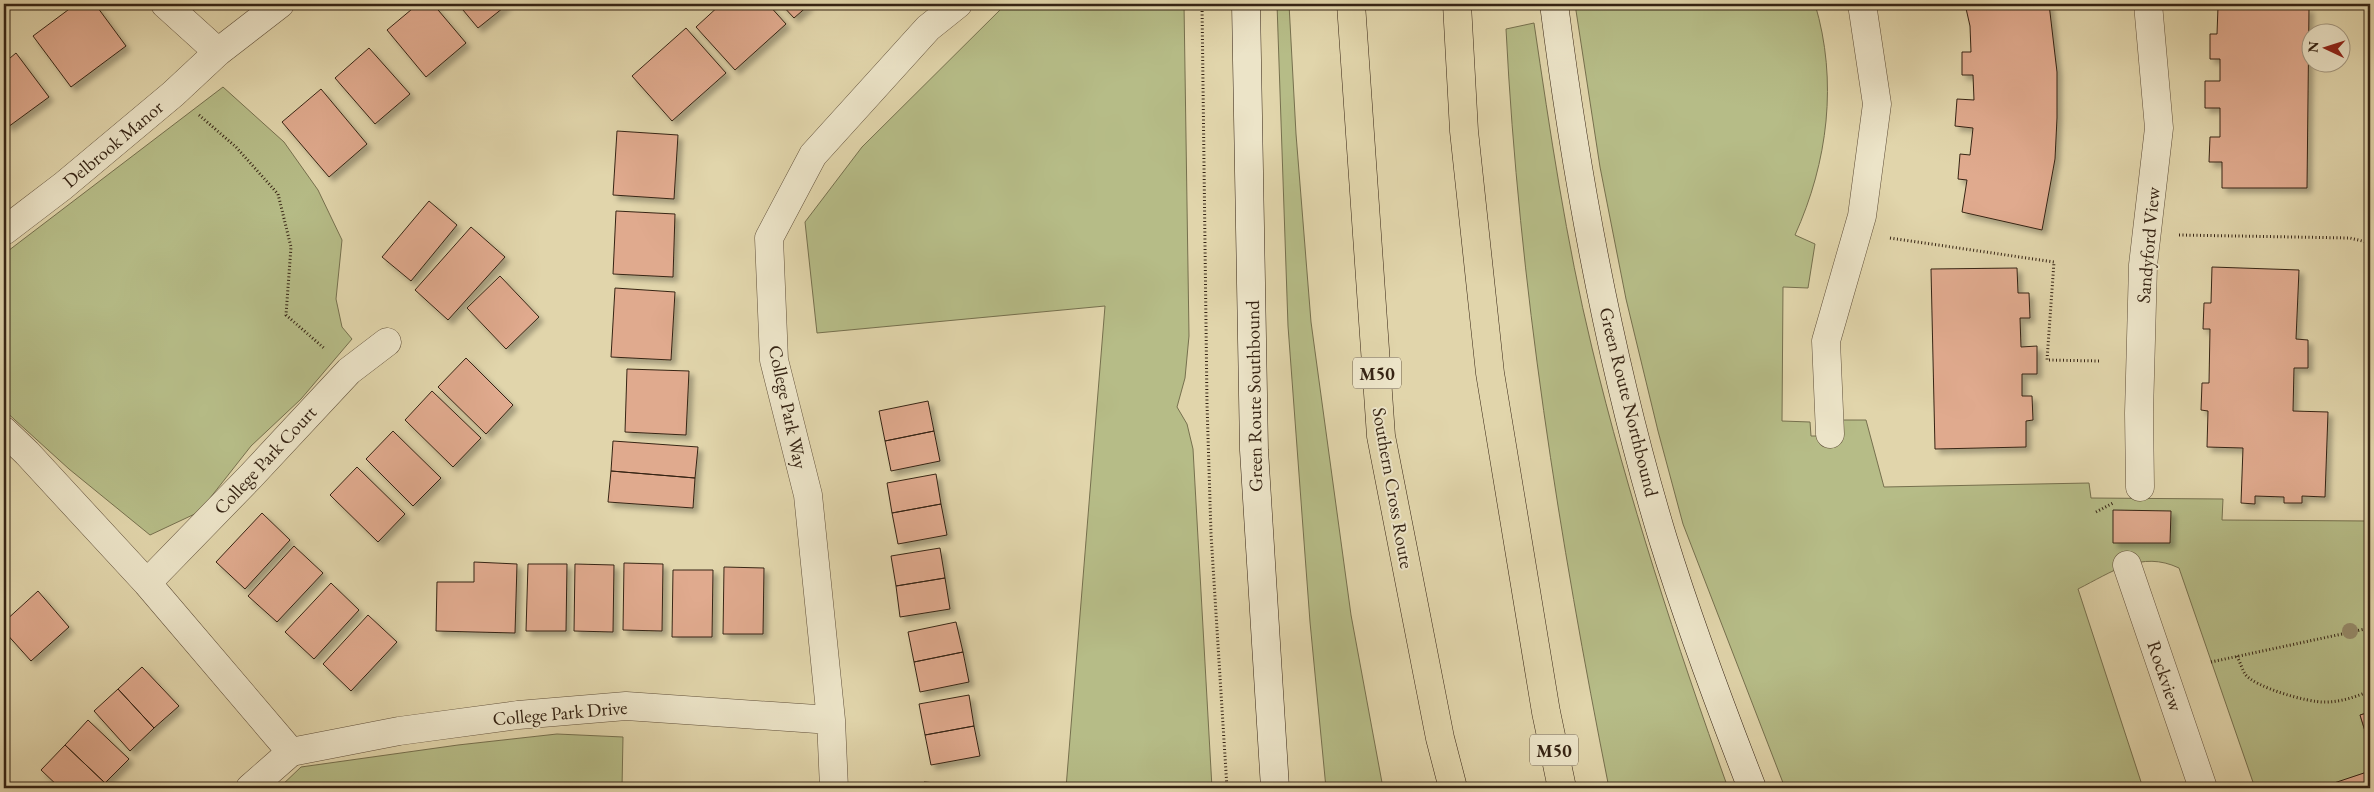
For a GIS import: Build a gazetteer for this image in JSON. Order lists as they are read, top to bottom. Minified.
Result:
{"streets":{"highway":["M50","Southern Cross Route"],"street":["Delbrook Manor","Sandyford View","Green Route Southbound","Green Route Northbound","College Park Way","College Park Court","Rockview","College Park Drive"]},"crossings":[["College Park Way","College Park Drive"]],"north":"left"}
